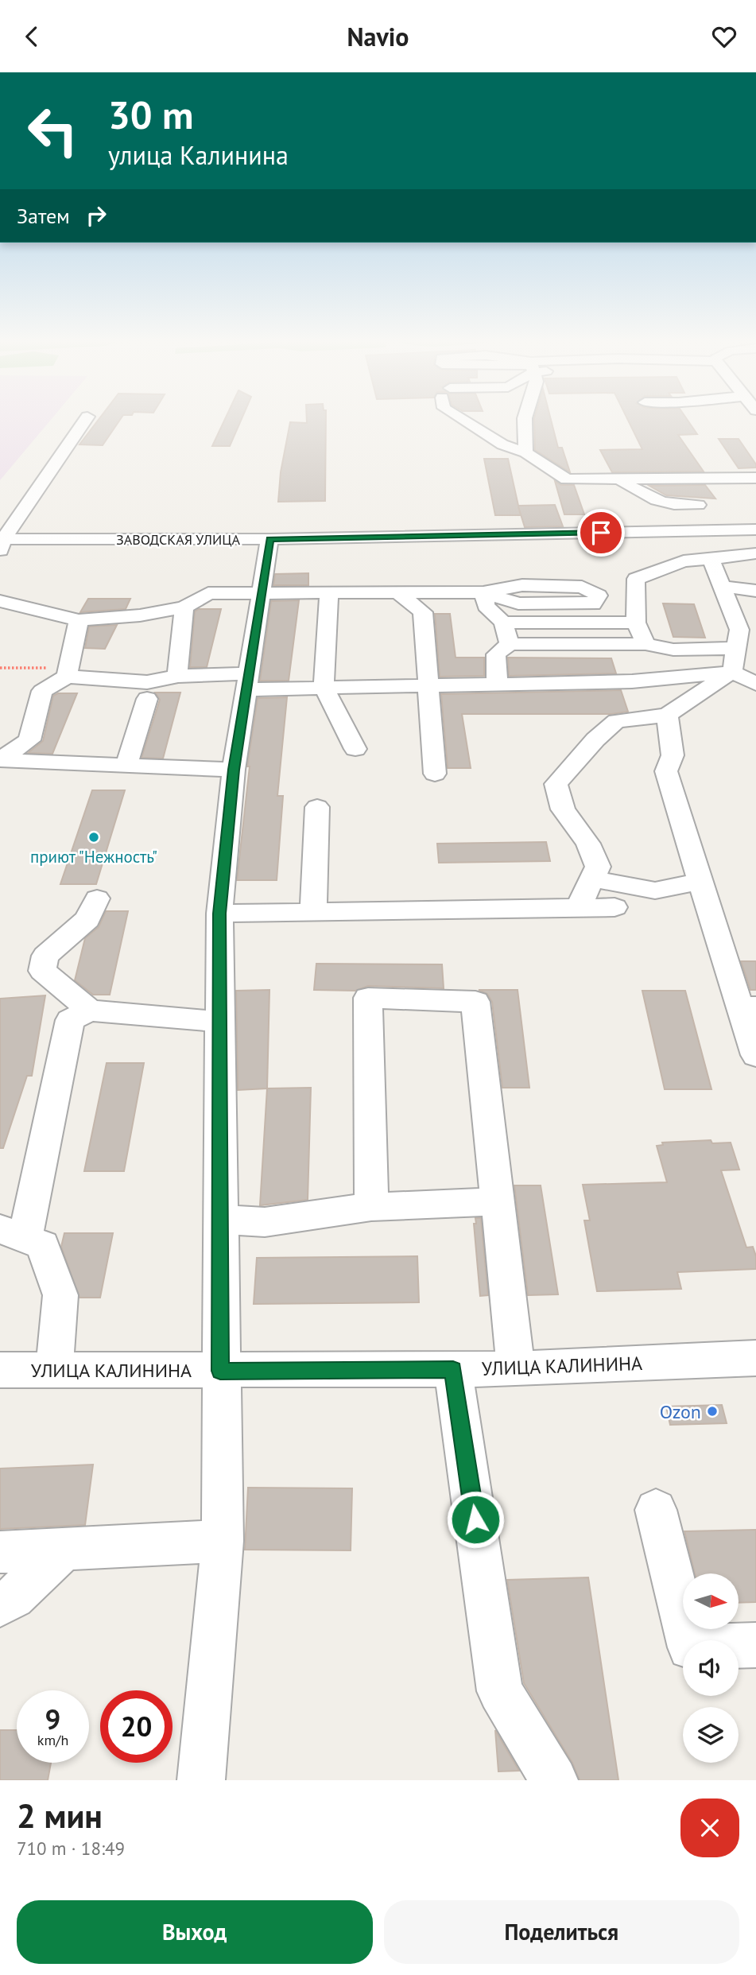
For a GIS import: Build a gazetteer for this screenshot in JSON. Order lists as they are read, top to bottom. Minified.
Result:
{"streets":{"street":["ЗАВОДСКАЯ УЛИЦА","УЛИЦА КАЛИНИНА"]},"places":["приют \"Нежность\"","Ozon"],"north":"right","page":{"header":"Navio","turn":["30 m","улица Калинина"],"then":"Затем","speed":"9 km/h","limit":"20","heading":["2 мин","710 m · 18:49"],"buttons":["Выход","Поделиться"]}}
